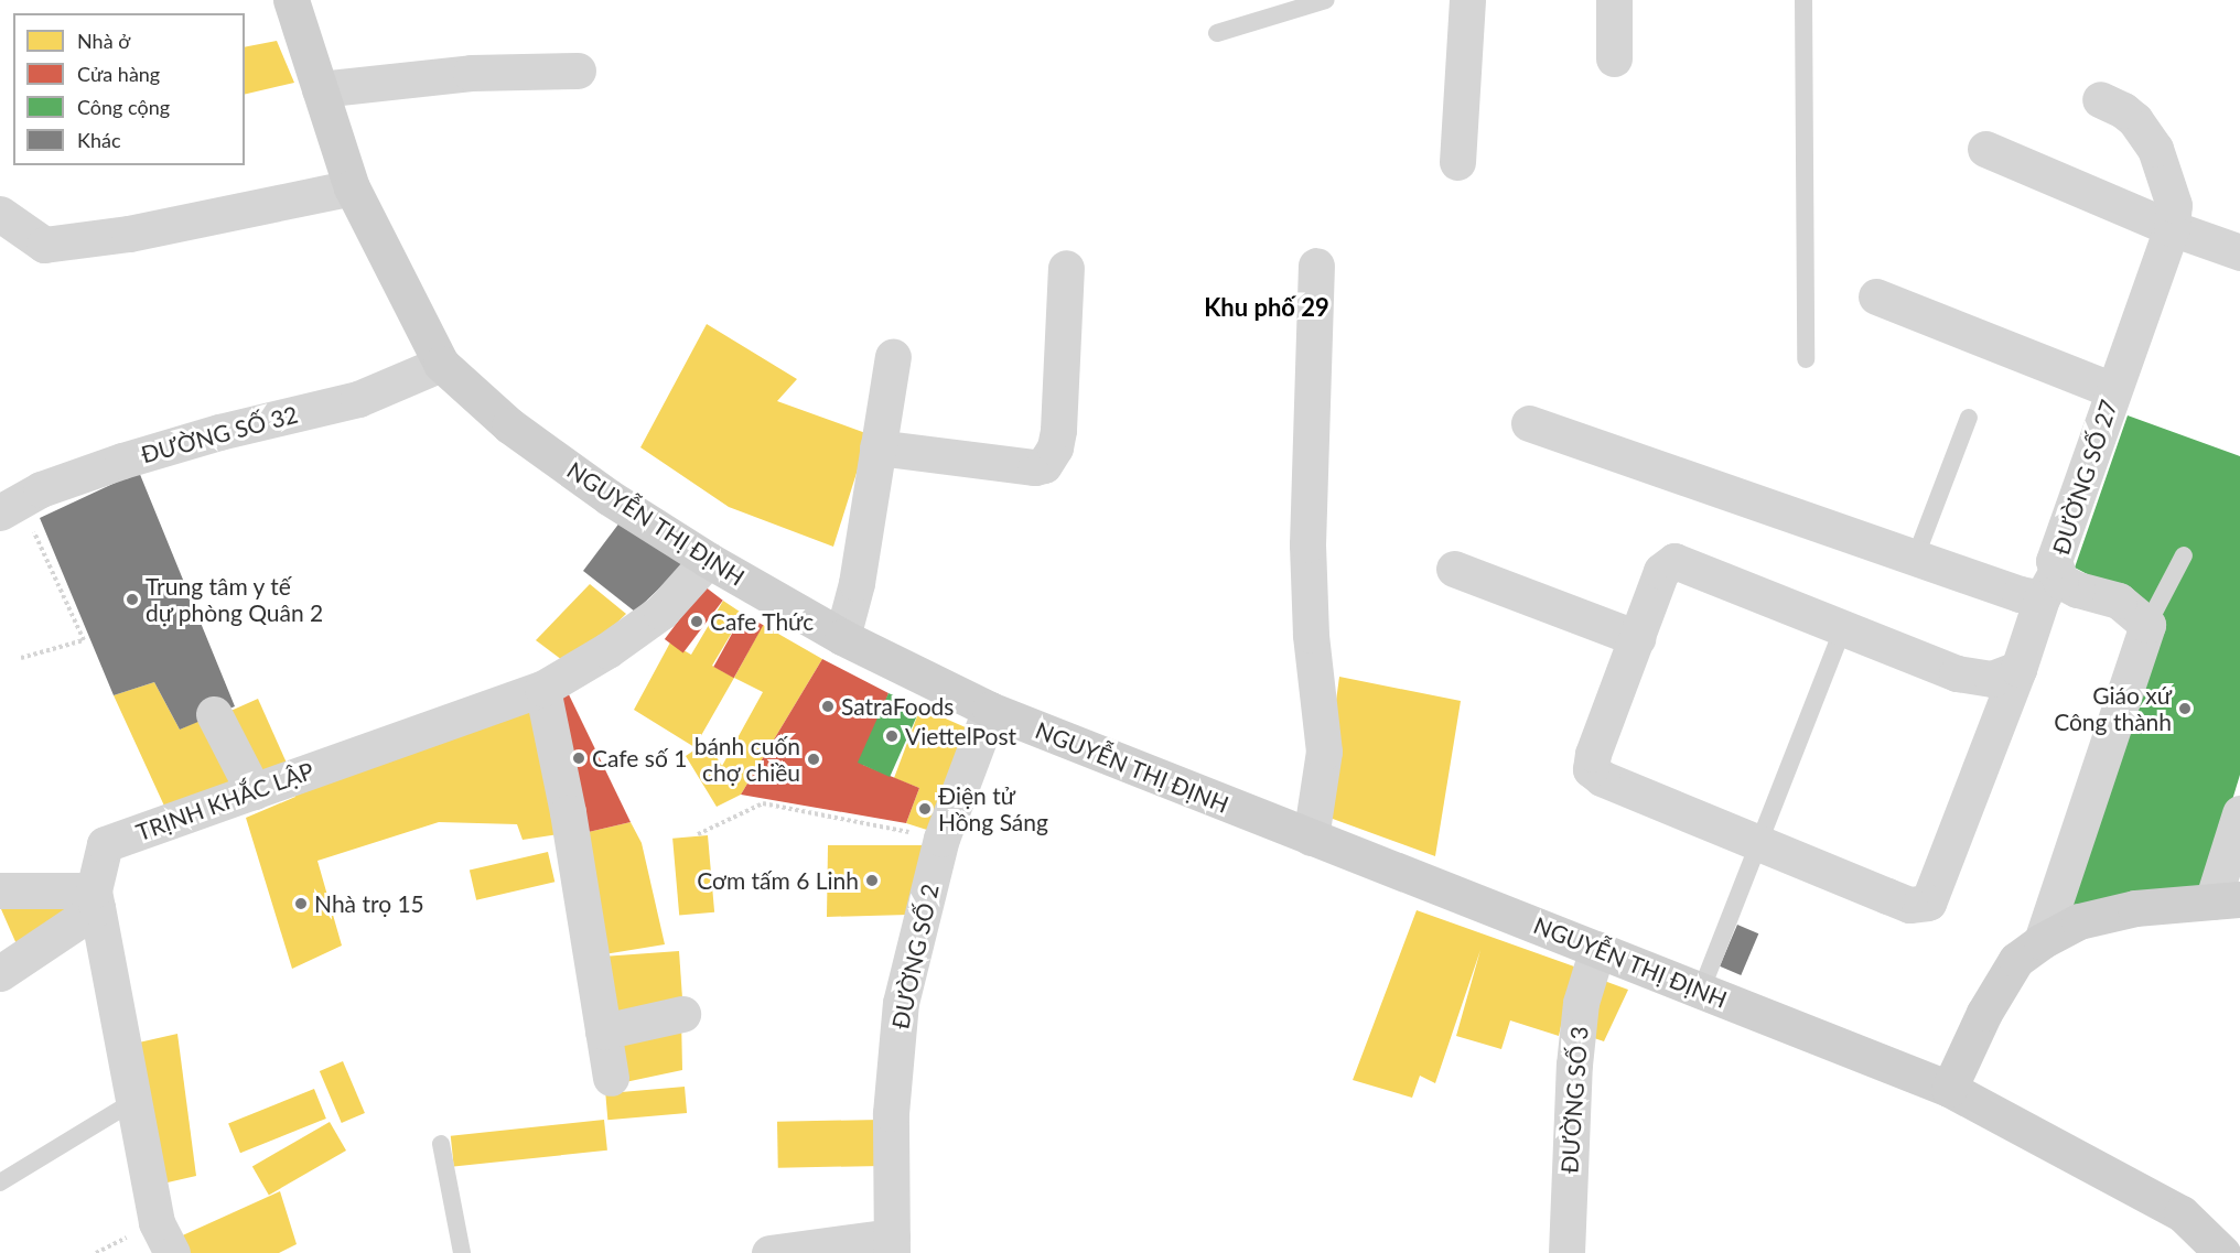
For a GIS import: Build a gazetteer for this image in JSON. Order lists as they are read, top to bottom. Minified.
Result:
{"streets":{"main road":["NGUYỄN THỊ ĐỊNH"],"street":["ĐƯỜNG SỐ 32","ĐƯỜNG SỐ 27","TRỊNH KHẮC LẬP","ĐƯỜNG SỐ 2","ĐƯỜNG SỐ 3"]},"crossings":[["ĐƯỜNG SỐ 32","NGUYỄN THỊ ĐỊNH"],["NGUYỄN THỊ ĐỊNH","TRỊNH KHẮC LẬP"],["NGUYỄN THỊ ĐỊNH","ĐƯỜNG SỐ 2"],["NGUYỄN THỊ ĐỊNH","ĐƯỜNG SỐ 3"]],"districts":["Khu phố 29"],"places":["Trung tâm y tế dự phòng Quân 2","Cafe Thức","SatraFoods","Giáo xứ Công thành","ViettelPost","Cafe số 1","bánh cuốn chợ chiều","Điện tử Hồng Sáng","Cơm tấm 6 Linh","Nhà trọ 15"],"legend":["Nhà ở","Cửa hàng","Công cộng","Khác"]}
